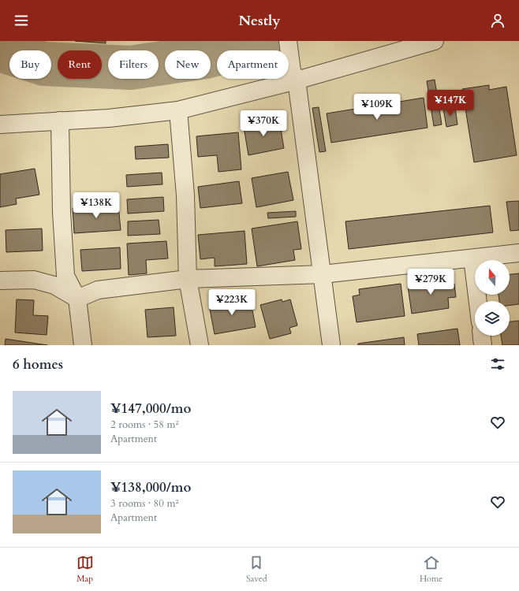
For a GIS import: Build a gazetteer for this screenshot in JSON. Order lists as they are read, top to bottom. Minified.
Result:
{"north":"top","page":{"header":"Nestly","chip":["Buy","Rent","Filters","New","Apartment"],"price":["¥147K","¥109K","¥370K","¥138K","¥279K","¥223K"],"heading":"6 homes","list":[{"name":"¥147,000/mo","note":"2 rooms · 58 m² · Apartment"},{"name":"¥138,000/mo","note":"3 rooms · 80 m² · Apartment"}],"tabs":["Map","Saved","Home"]}}
